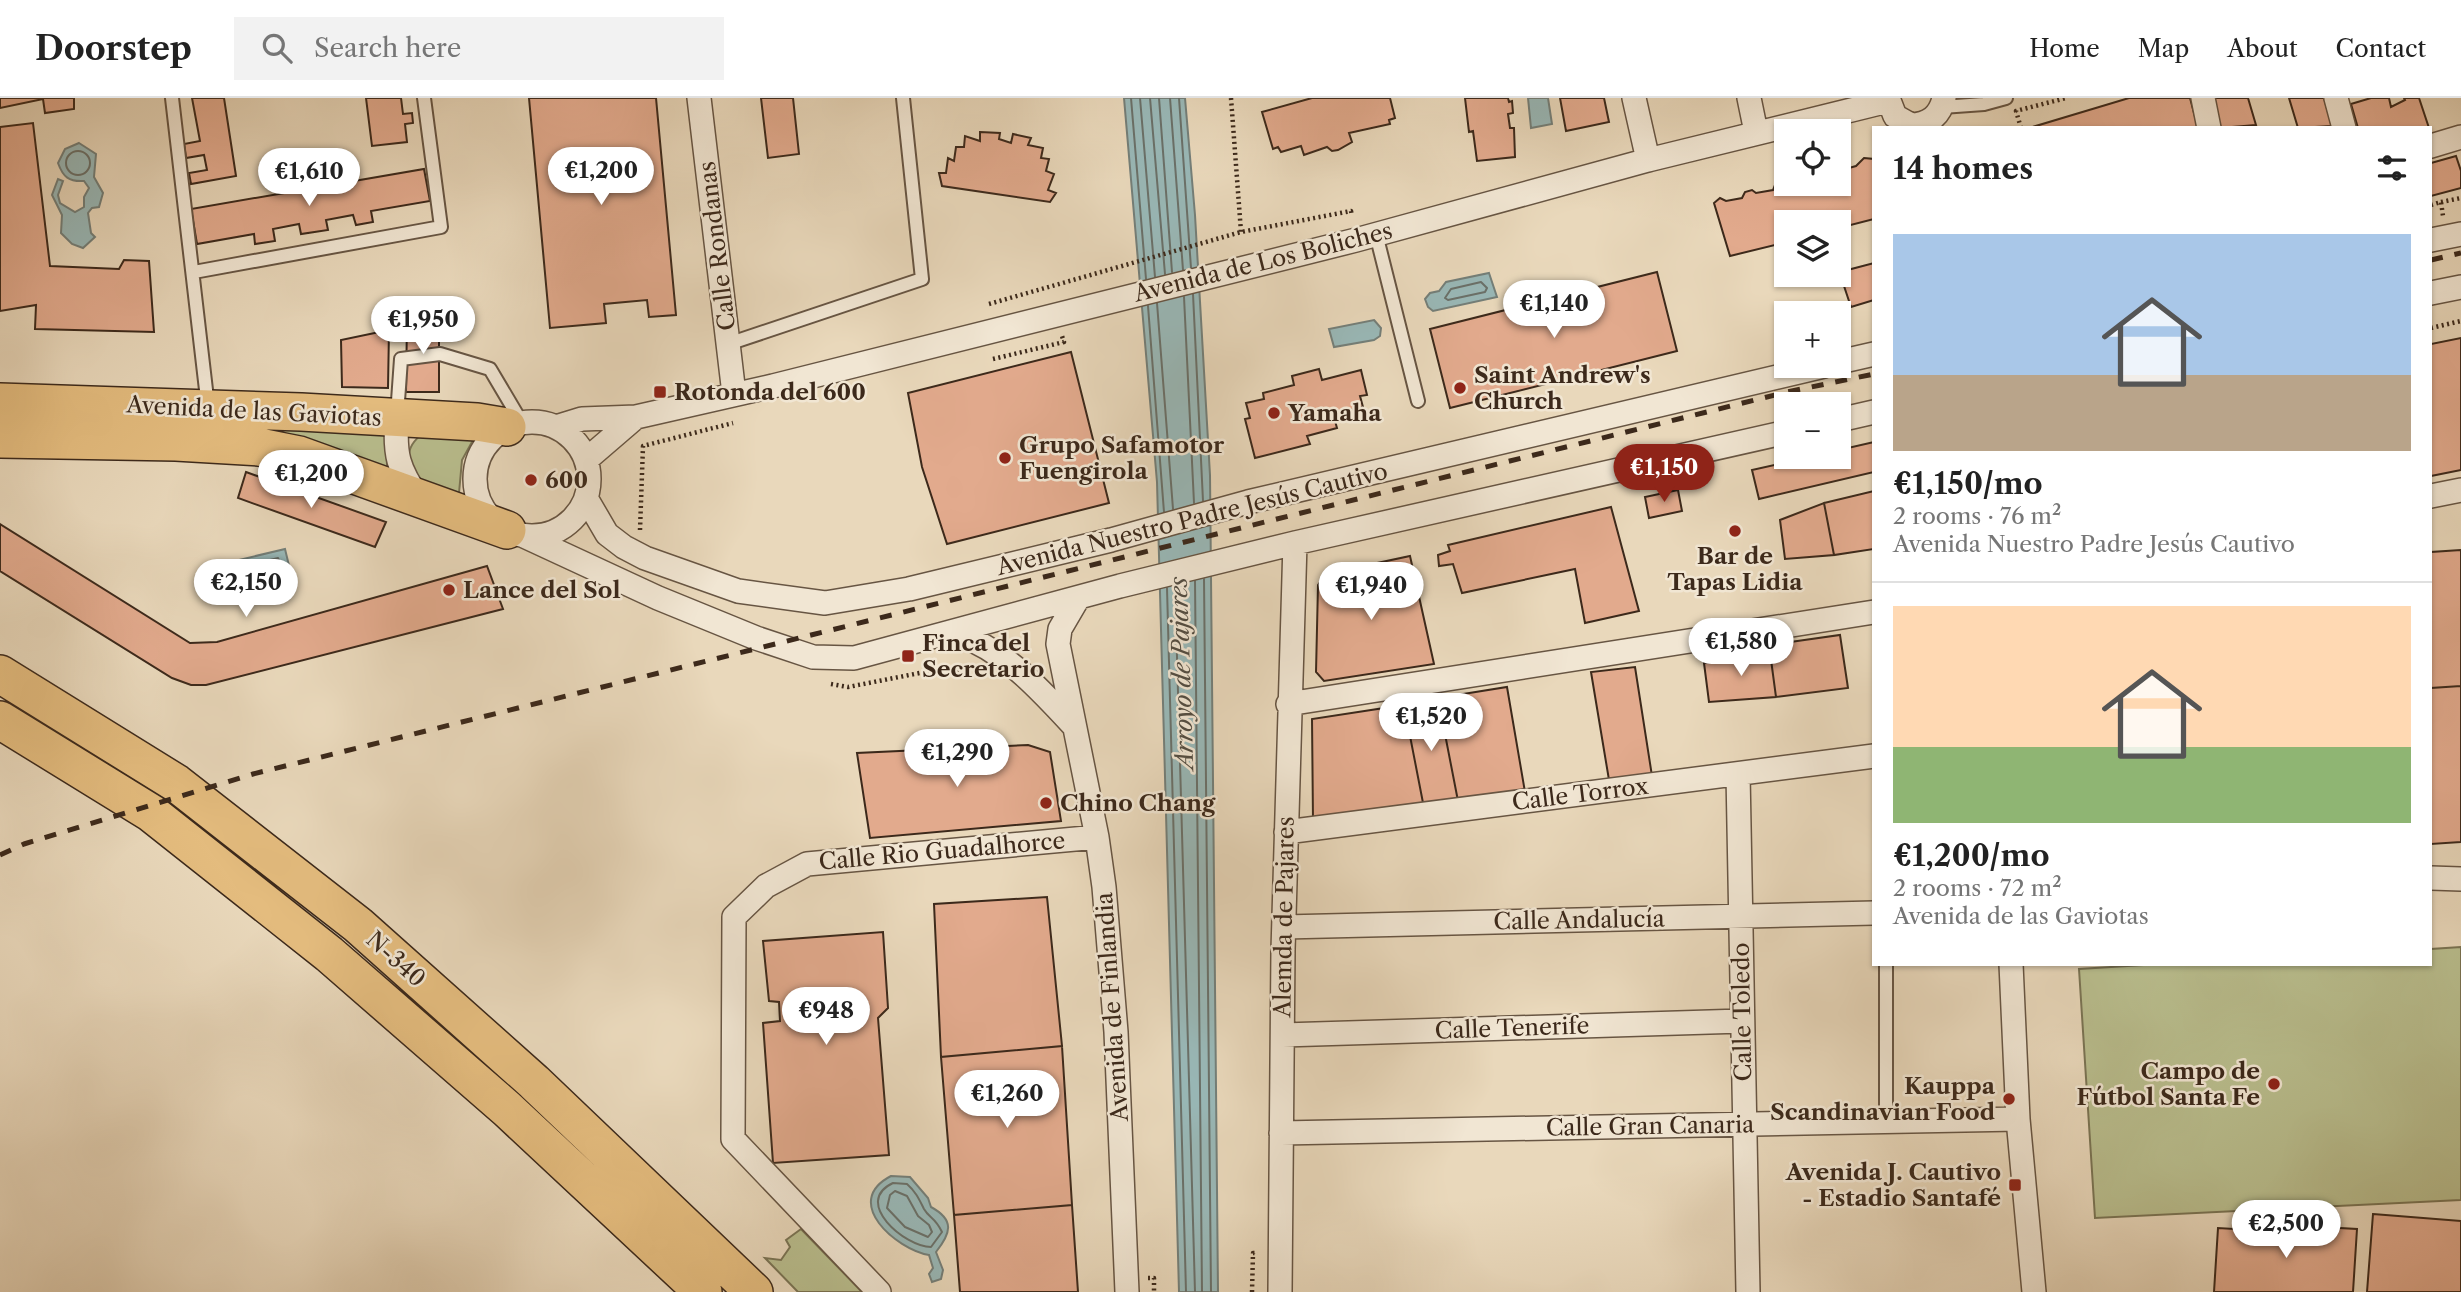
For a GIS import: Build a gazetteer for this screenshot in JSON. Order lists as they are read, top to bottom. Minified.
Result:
{"streets":{"main road":["Avenida de las Gaviotas","N-340"],"street":["Calle Rondanas","Avenida de Los Boliches","Avenida Nuestro Padre Jesús Cautivo","Calle Torrox","Calle Rio Guadalhorce","Alemda de Pajares","Calle Andalucía","Avenida de Finlandia","Calle Toledo","Calle Tenerife","Calle Gran Canaria"]},"crossings":[["Calle Rondanas","Avenida de Los Boliches"],["Avenida de Los Boliches","Avenida de las Gaviotas"],["Avenida de Los Boliches","Avenida Nuestro Padre Jesús Cautivo"],["Avenida de las Gaviotas","Avenida Nuestro Padre Jesús Cautivo"],["Avenida Nuestro Padre Jesús Cautivo","Alemda de Pajares"],["Avenida Nuestro Padre Jesús Cautivo","Avenida de Finlandia"],["Calle Torrox","Alemda de Pajares"],["Calle Torrox","Calle Toledo"],["Calle Rio Guadalhorce","Avenida de Finlandia"],["Alemda de Pajares","Calle Andalucía"],["Alemda de Pajares","Calle Tenerife"],["Alemda de Pajares","Calle Gran Canaria"],["Calle Andalucía","Calle Toledo"],["Calle Toledo","Calle Tenerife"],["Calle Toledo","Calle Gran Canaria"]],"water":["Arroyo de Pajares"],"places":{"other":["Saint Andrew's Church","Yamaha","Grupo Safamotor Fuengirola","600","Bar de Tapas Lidia","Lance del Sol","Chino Chang","Campo de Fútbol Santa Fe","Kauppa Scandinavian Food"],"transit":["Rotonda del 600","Finca del Secretario","Avenida J. Cautivo - Estadio Santafé"]},"page":{"header":"Doorstep","search":"Search here","nav":["Home","Map","About","Contact"],"map_buttons":["+","−"],"heading":"14 homes","price":["€1,200","€1,610","€1,140","€1,950","€1,150","€1,200","€2,150","€1,940","€1,580","€1,520","€1,290","€948","€1,260","€2,500"],"list":[{"name":"€1,150/mo","note":"2 rooms · 76 m² · Avenida Nuestro Padre Jesús Cautivo"},{"name":"€1,200/mo","note":"2 rooms · 72 m² · Avenida de las Gaviotas"}]}}
